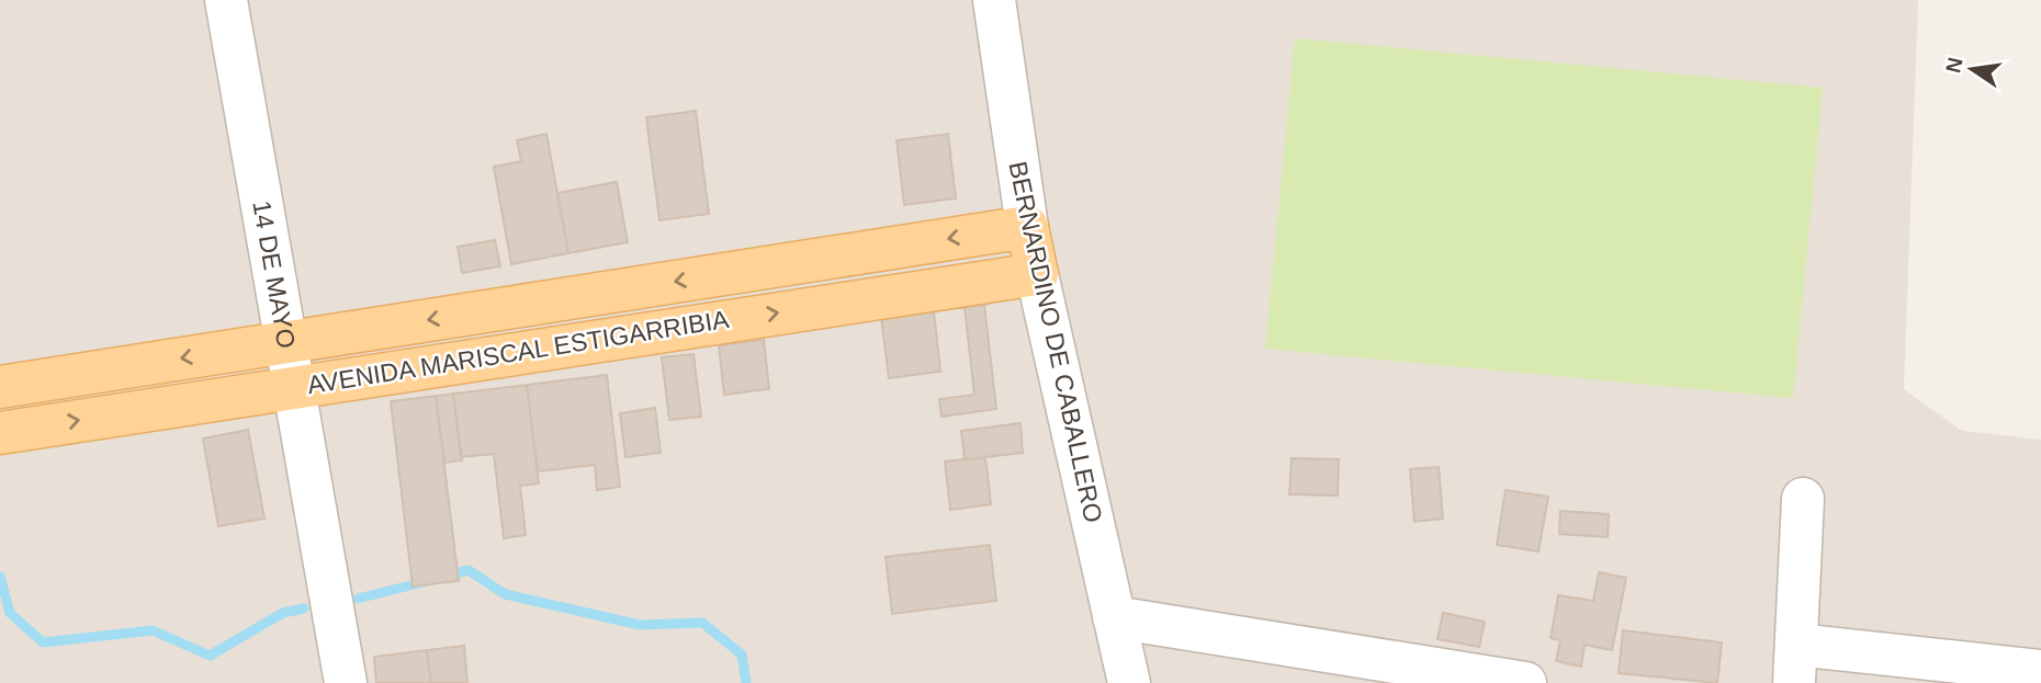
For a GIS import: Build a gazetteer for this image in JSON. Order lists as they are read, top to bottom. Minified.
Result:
{"streets":{"main road":["BERNARDINO DE CABALLERO","AVENIDA MARISCAL ESTIGARRIBIA"],"street":["14 DE MAYO"]},"crossings":[["14 DE MAYO","AVENIDA MARISCAL ESTIGARRIBIA"],["BERNARDINO DE CABALLERO","AVENIDA MARISCAL ESTIGARRIBIA"]],"north":"left"}
